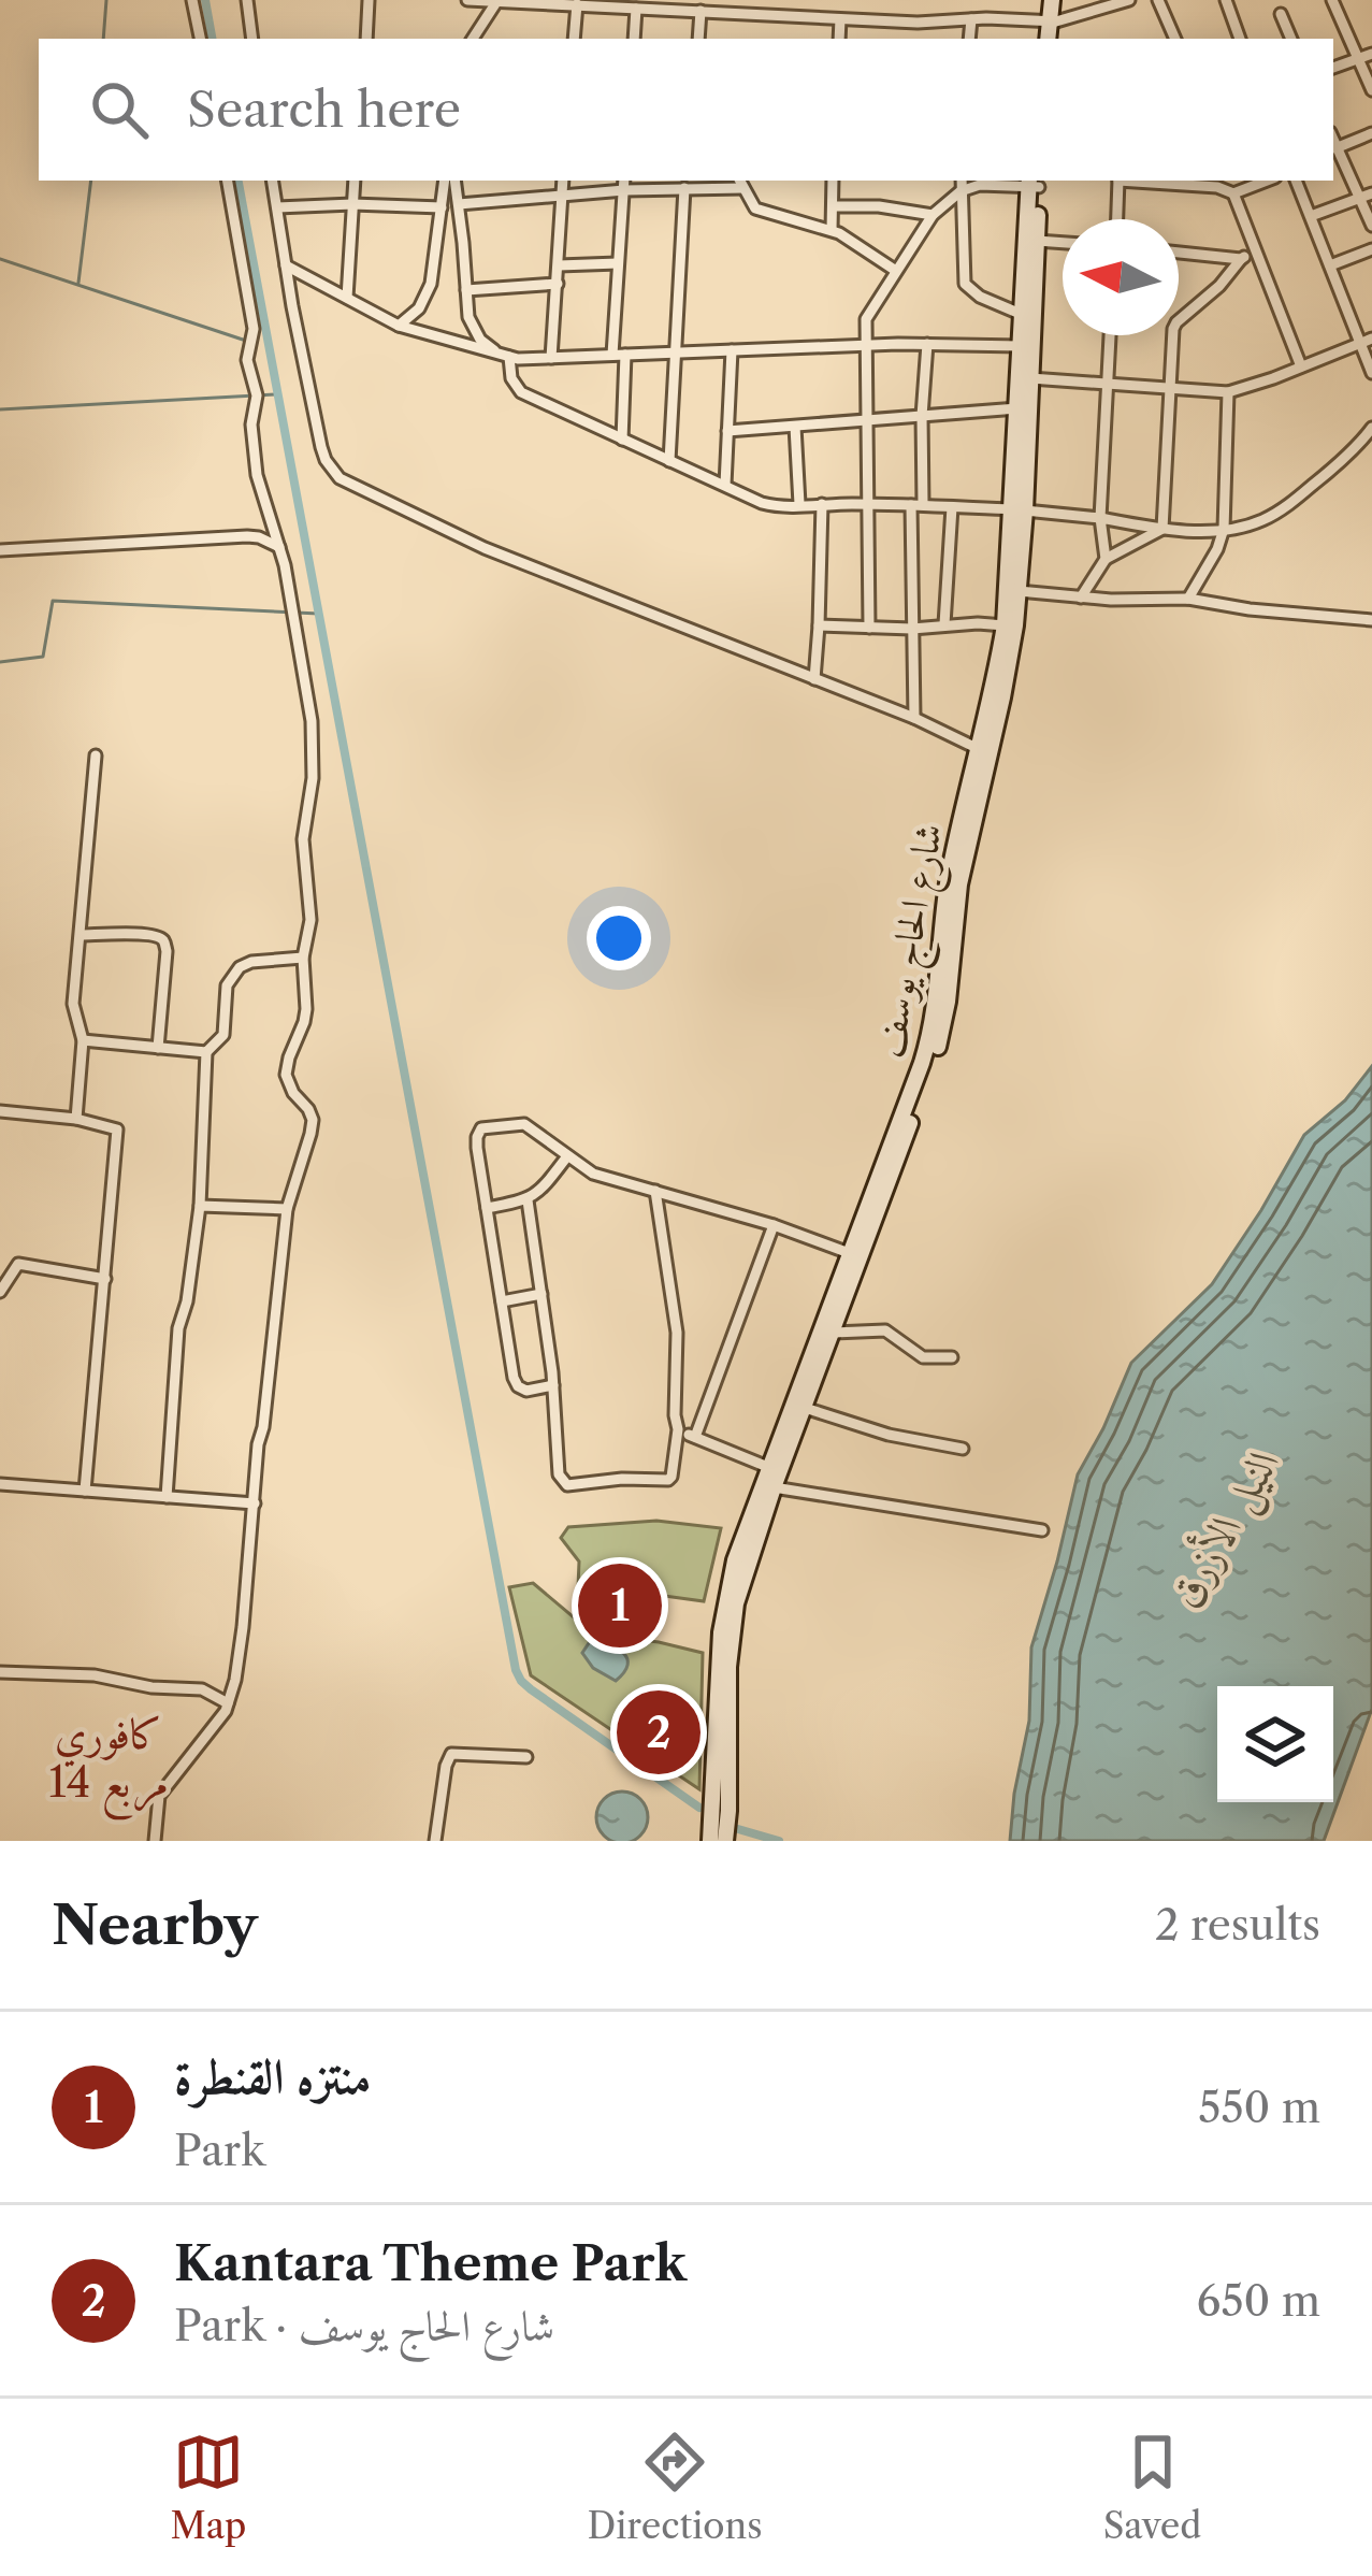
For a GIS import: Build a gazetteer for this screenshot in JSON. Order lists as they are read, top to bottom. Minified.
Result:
{"streets":{"main road":["شارع الحاج يوسف"]},"districts":["كافوري مربع 14"],"water":["النيل الأزرق"],"north":"left","page":{"search":"Search here","pins":["1","2"],"heading":["Nearby","2 results"],"list":[{"mark":"1","name":"منتزه القنطرة","note":"Park","value":"550 m"},{"mark":"2","name":"Kantara Theme Park","note":"Park · شارع الحاج يوسف","value":"650 m"}],"nav":["Map","Directions","Saved"]}}
